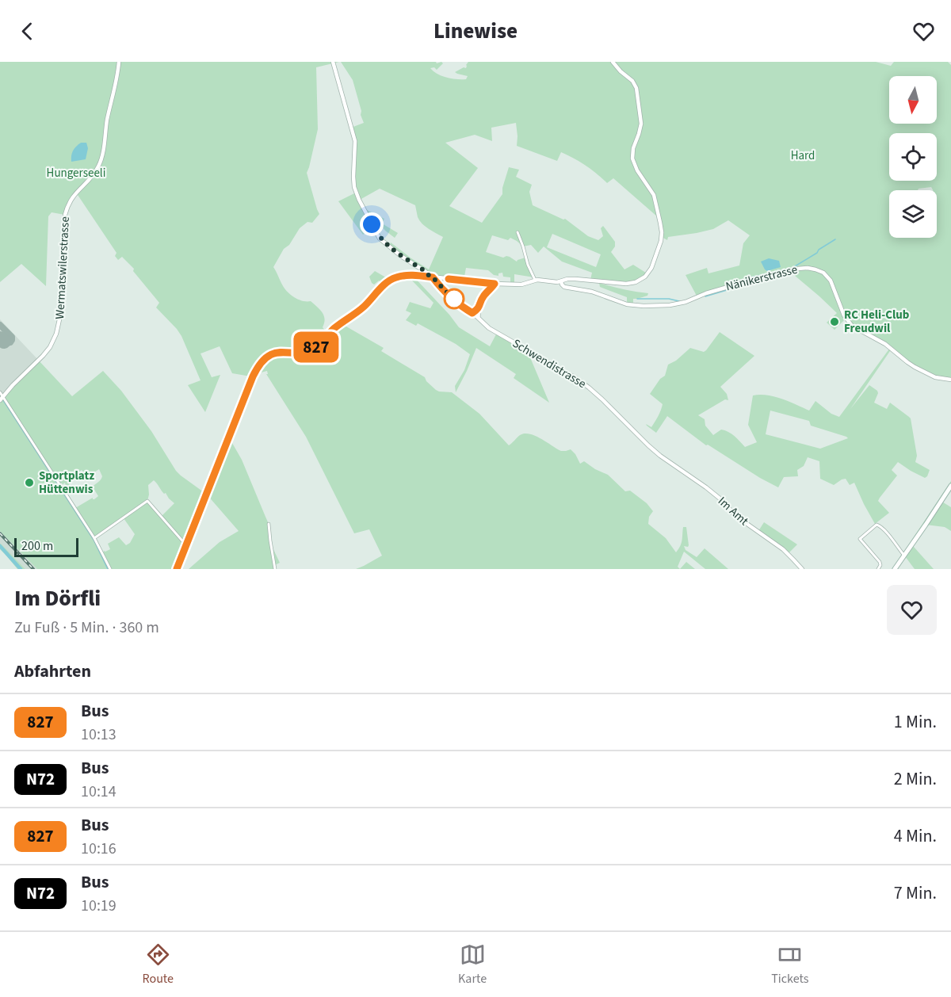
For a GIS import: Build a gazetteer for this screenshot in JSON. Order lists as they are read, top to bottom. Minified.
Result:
{"streets":{"street":["Wermatswilerstrasse","Nänikerstrasse","Schwendistrasse","Im Amt"]},"crossings":[["Schwendistrasse","Im Amt"]],"parks":["Hard","Hungerseeli"],"places":["RC Heli-Club Freudwil","Sportplatz Hüttenwis"],"lines":["bus line 827"],"scale_bar":"200 m","north":"bottom","page":{"header":"Linewise","on_map":"827","scale":"200 m","heading":[["Im Dörfli","Zu Fuß · 5 Min. · 360 m"],"Abfahrten"],"list":[{"mark":"827","name":"Bus","note":"10:13","value":"1 Min."},{"mark":"N72","name":"Bus","note":"10:14","value":"2 Min."},{"mark":"827","name":"Bus","note":"10:16","value":"4 Min."},{"mark":"N72","name":"Bus","note":"10:19","value":"7 Min."}],"tabs":["Route","Karte","Tickets"]}}
